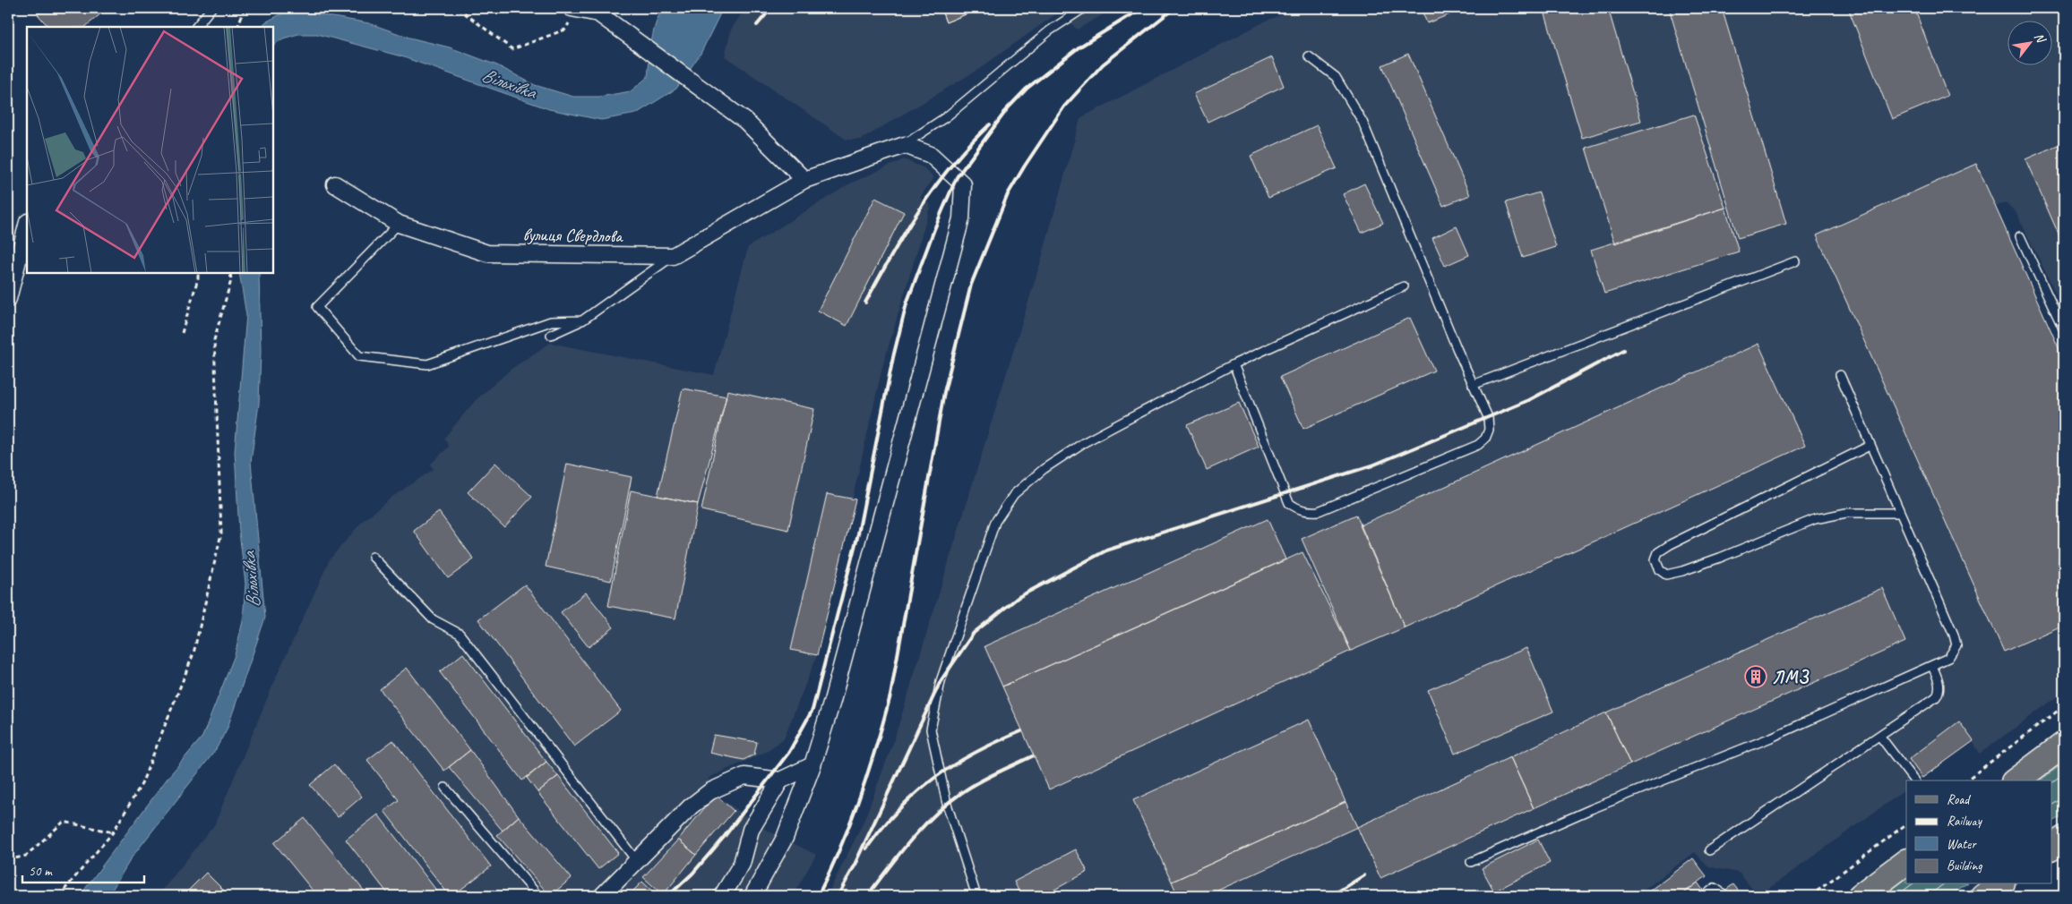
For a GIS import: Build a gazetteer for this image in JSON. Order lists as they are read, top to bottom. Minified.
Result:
{"streets":{"street":["вулиця Свердлова"]},"water":["Вільхівка"],"places":{"building":["ЛМЗ"]},"legend":["Road","Railway","Water","Building"],"scale_bar":"50 m","north":"top right"}
